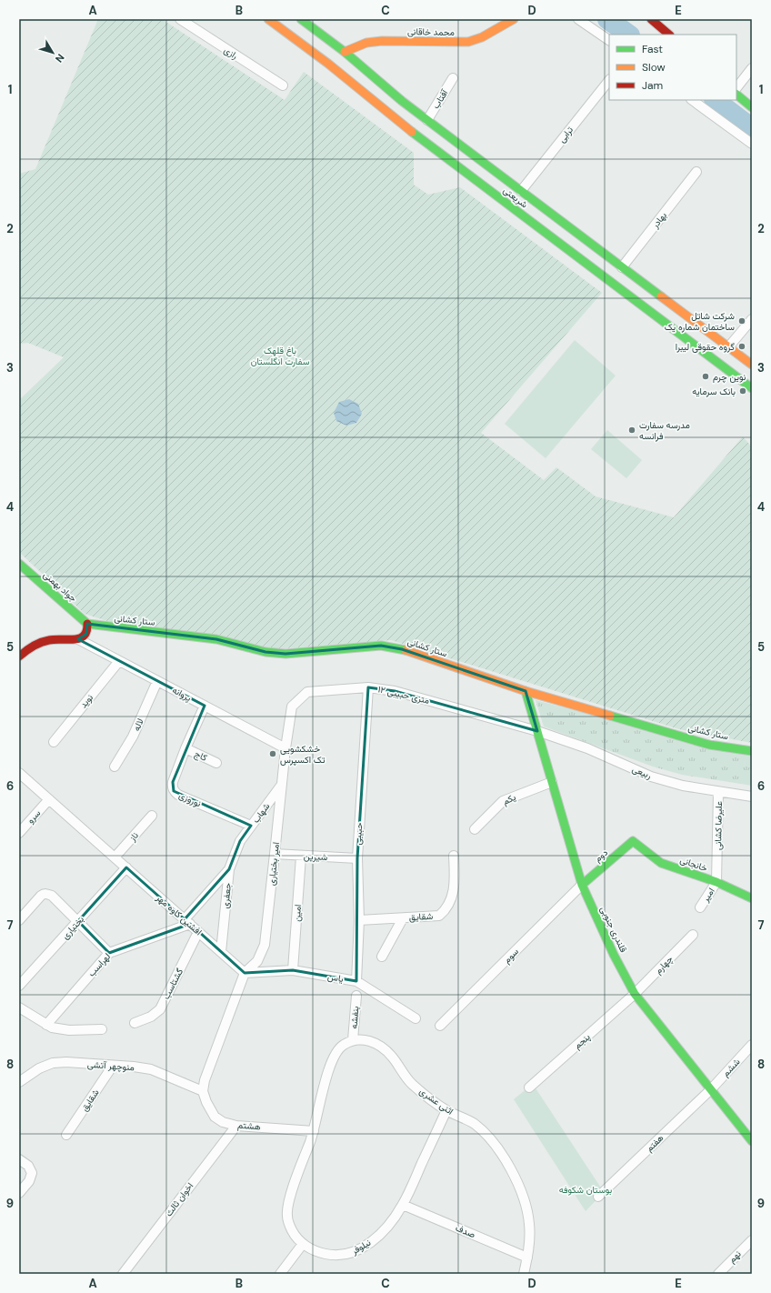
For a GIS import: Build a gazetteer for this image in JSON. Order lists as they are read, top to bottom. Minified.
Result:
{"streets":{"street":["محمد خاقانی","رازی","آفتاب","ترابی","شریعتی","بهادر","جواد بهمنی","ستار کشانی","پروانه","۱۲ متری حبیبی","نوید","لاله","کاج","ربیعی","نوروزی","یکم","شهاب","سرو","علیرضا کشانی","حبیبی","ناز","دوم","شیرین","امیر بختیاری","خانجانی","امیر","جعفری","امین","افشین کاوه مهر","شقایق","بختیاری","قلندری جنوبی","سوم","لهراسب","چهارم","یاس","گشتاسب","بنفشه","پنجم","منوچهر آتشی","ششم","اثنی عشری","هشتم","هفتم","اخوان ثالث","صدف","نیلوفر","نهم"]},"crossings":[["محمد خاقانی","شریعتی"],["آفتاب","شریعتی"],["ترابی","شریعتی"],["شریعتی","بهادر"],["جواد بهمنی","ستار کشانی"],["ستار کشانی","قلندری جنوبی"],["پروانه","۱۲ متری حبیبی"],["پروانه","نوید"],["پروانه","لاله"],["پروانه","نوروزی"],["پروانه","امیر بختیاری"],["۱۲ متری حبیبی","ربیعی"],["۱۲ متری حبیبی","حبیبی"],["۱۲ متری حبیبی","امیر بختیاری"],["۱۲ متری حبیبی","قلندری جنوبی"],["کاج","نوروزی"],["ربیعی","علیرضا کشانی"],["ربیعی","قلندری جنوبی"],["نوروزی","شهاب"],["یکم","قلندری جنوبی"],["شهاب","امیر بختیاری"],["شهاب","جعفری"],["سرو","افشین کاوه مهر"],["علیرضا کشانی","خانجانی"],["علیرضا کشانی","امیر"],["حبیبی","شیرین"],["حبیبی","شقایق"],["حبیبی","یاس"],["ناز","افشین کاوه مهر"],["دوم","خانجانی"],["دوم","قلندری جنوبی"],["دوم","سوم"],["شیرین","امیر بختیاری"],["شیرین","امین"],["امیر بختیاری","افشین کاوه مهر"],["امیر بختیاری","یاس"],["خانجانی","امیر"],["جعفری","افشین کاوه مهر"],["جعفری","لهراسب"],["امین","یاس"],["افشین کاوه مهر","بختیاری"],["افشین کاوه مهر","لهراسب"],["افشین کاوه مهر","یاس"],["افشین کاوه مهر","گشتاسب"],["شقایق","منوچهر آتشی"],["قلندری جنوبی","سوم"],["قلندری جنوبی","چهارم"],["قلندری جنوبی","پنجم"],["قلندری جنوبی","ششم"],["قلندری جنوبی","هفتم"],["چهارم","پنجم"],["بنفشه","اثنی عشری"],["منوچهر آتشی","هشتم"],["ششم","هفتم"],["اثنی عشری","صدف"],["اثنی عشری","نیلوفر"],["هشتم","اخوان ثالث"],["هشتم","نیلوفر"],["صدف","نیلوفر"]],"parks":["باغ قلهک سفارت انگلستان","بوستان شکوفه"],"places":["شرکت شاتل ساختمان شماره یک","گروه حقوقی لیبرا","نوین چرم","بانک سرمایه","مدرسه سفارت فرانسه","خشکشویی تک اکسپرس"],"legend":["Fast","Slow","Jam"],"north":"bottom right","grid":{"columns":["A","B","C","D","E"],"rows":["1","2","3","4","5","6","7","8","9"]}}
